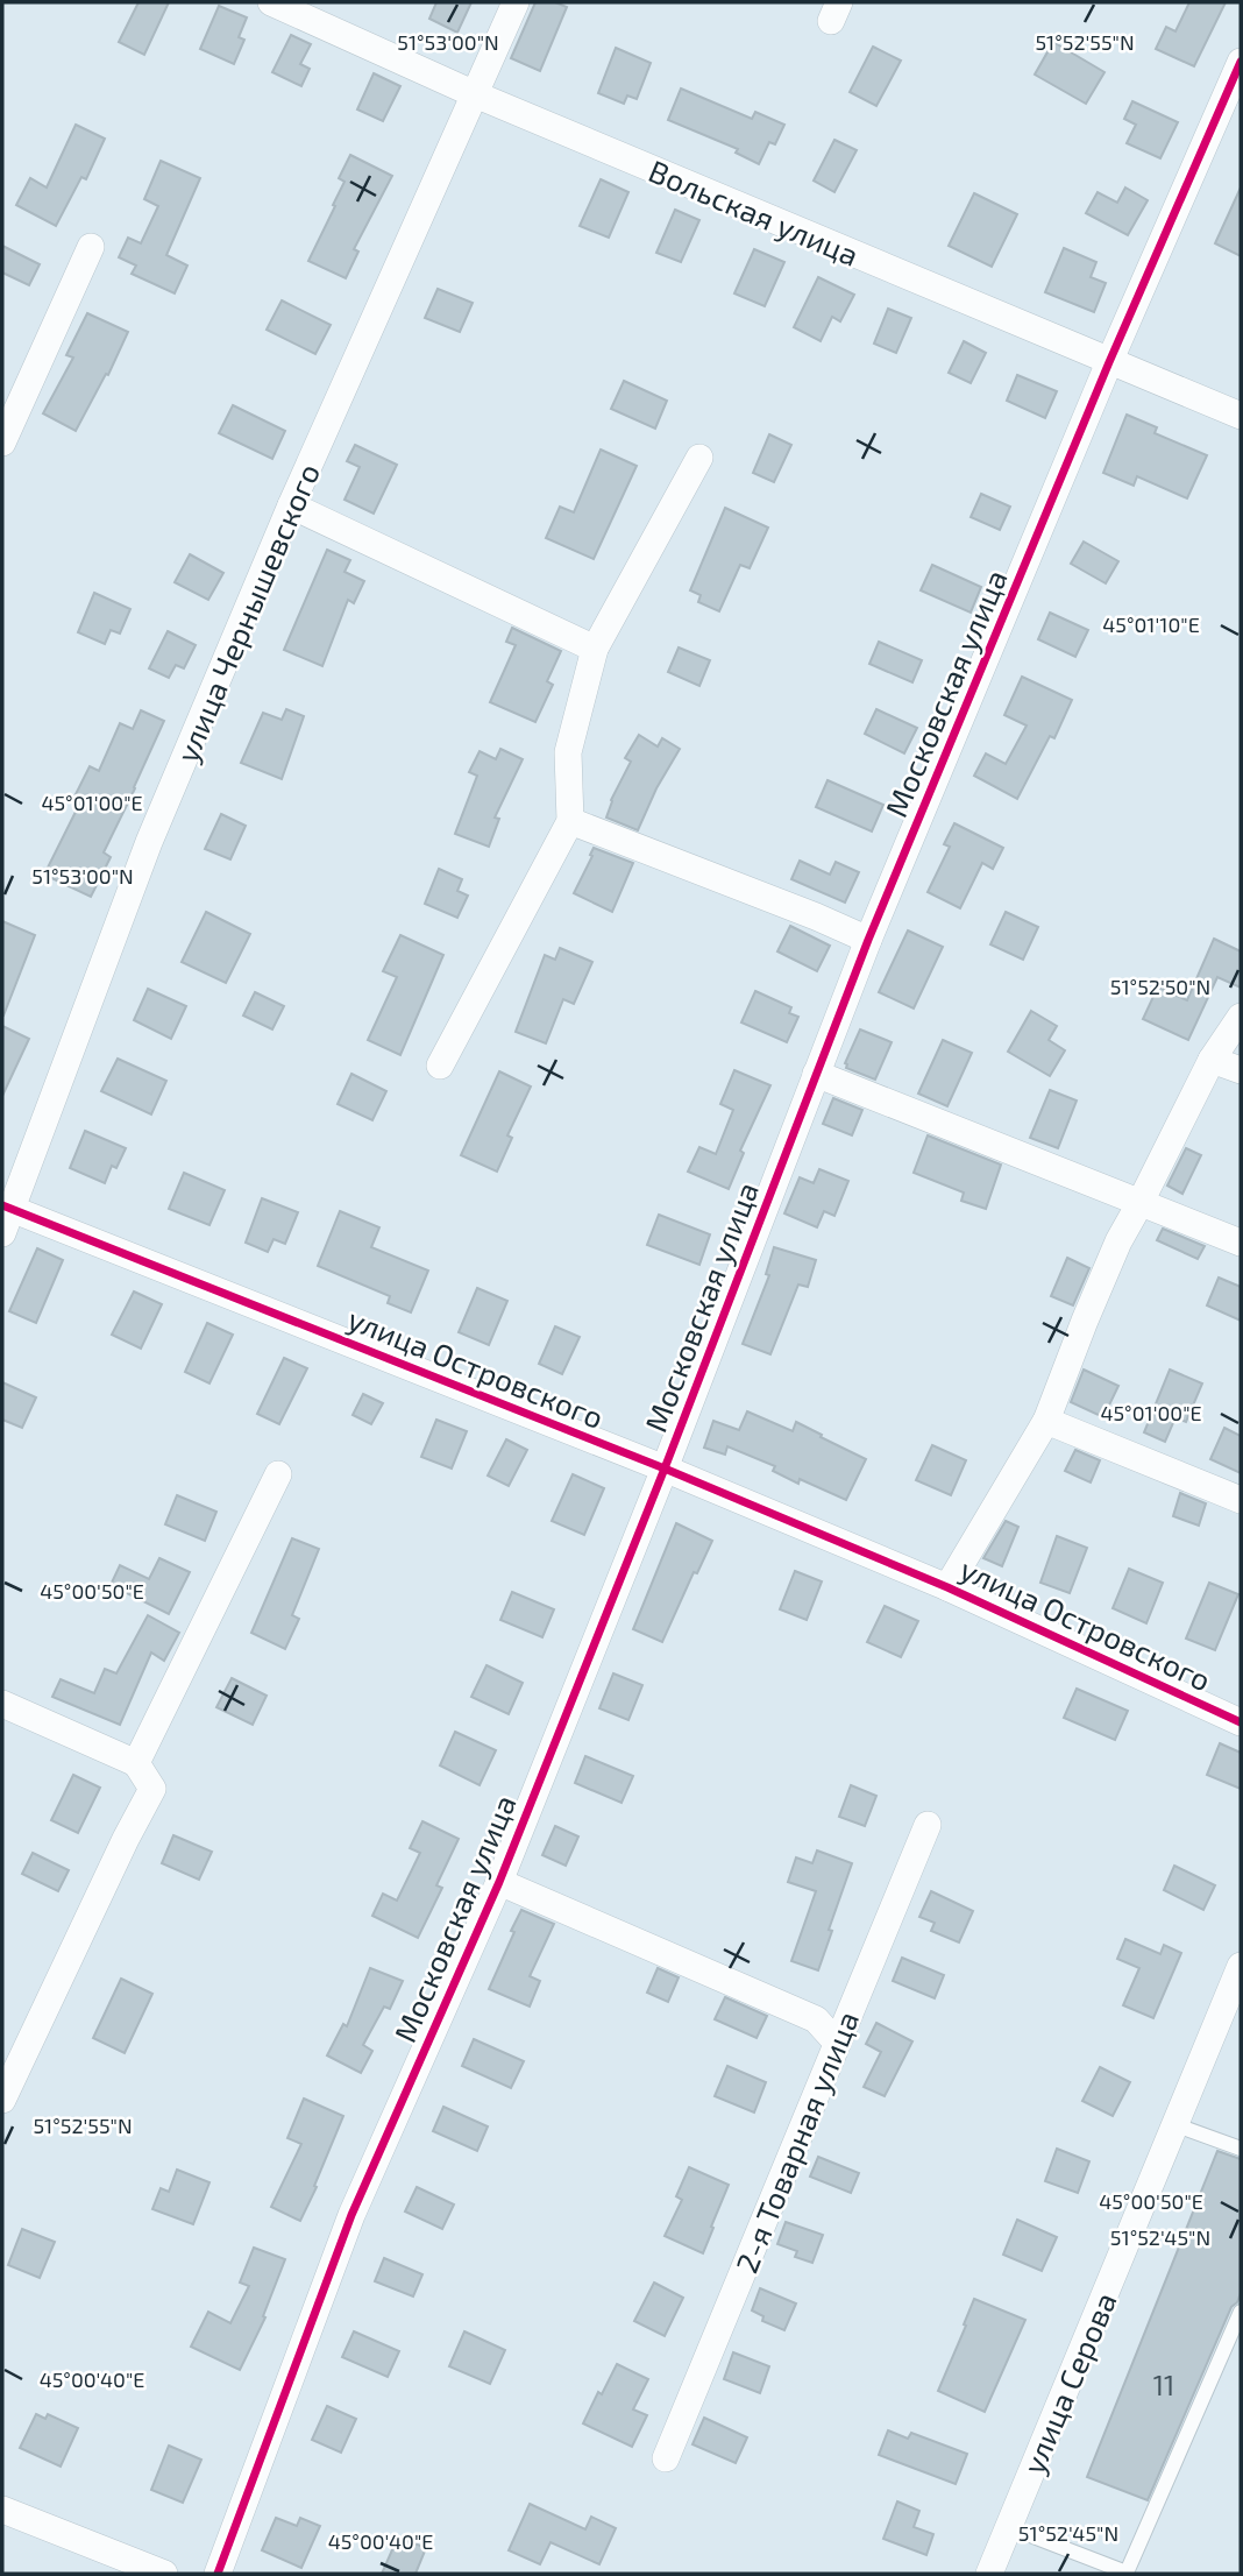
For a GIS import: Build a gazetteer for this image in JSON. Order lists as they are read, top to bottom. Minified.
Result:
{"streets":{"street":["Вольская улица","улица Чернышевского","Московская улица","улица Островского","2-я Товарная улица","улица Серова"]},"crossings":[["Вольская улица","улица Чернышевского"],["Вольская улица","Московская улица"],["улица Чернышевского","улица Островского"],["Московская улица","улица Островского"]],"house_numbers":["11"],"coordinates":["51°53'00\"N","51°52'55\"N","45°01'10\"E","45°01'00\"E","51°52'50\"N","45°00'50\"E","51°52'45\"N","45°00'40\"E"]}
